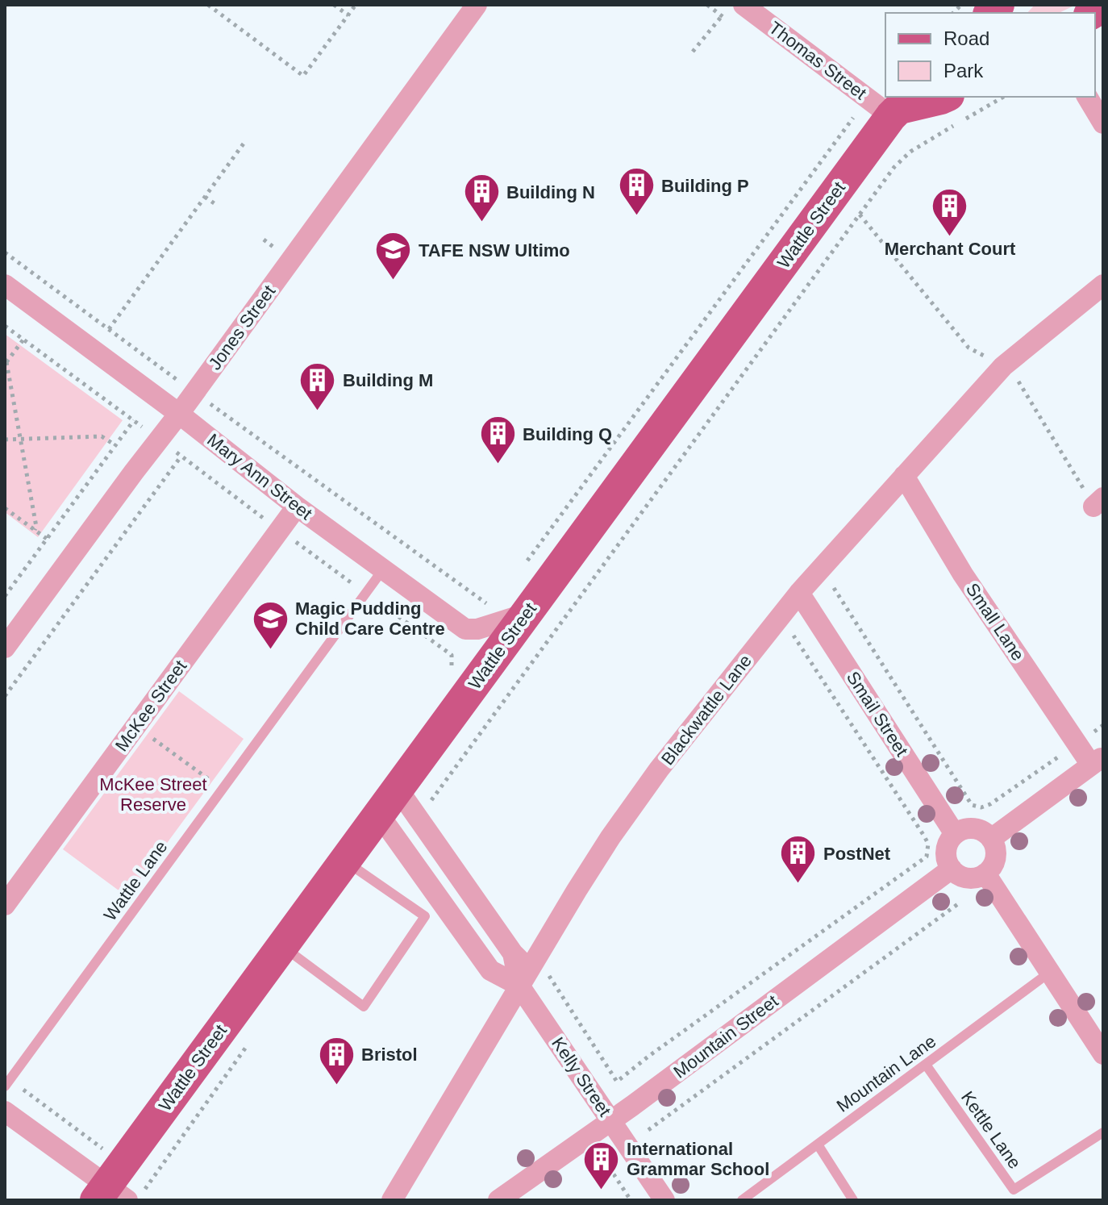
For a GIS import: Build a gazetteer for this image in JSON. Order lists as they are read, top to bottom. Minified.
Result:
{"streets":{"main road":["Wattle Street"],"street":["Thomas Street","Jones Street","Mary Ann Street","Small Lane","McKee Street","Blackwattle Lane","Smail Street","Mountain Street","Kelly Street"],"lane":["Wattle Lane","Mountain Lane","Kettle Lane"]},"crossings":[["Thomas Street","Wattle Street"],["Wattle Street","Mary Ann Street"],["Wattle Street","Kelly Street"],["Jones Street","Mary Ann Street"],["Mary Ann Street","McKee Street"],["Mary Ann Street","Wattle Lane"],["Small Lane","Blackwattle Lane"],["Small Lane","Smail Street"],["Blackwattle Lane","Smail Street"],["Blackwattle Lane","Kelly Street"],["Smail Street","Mountain Street"],["Mountain Street","Kelly Street"],["Mountain Lane","Kettle Lane"]],"parks":["McKee Street Reserve"],"places":{"building":["Building P","Building N","Merchant Court","Building M","Building Q","PostNet","Bristol","International Grammar School"],"school or university":["TAFE NSW Ultimo","Magic Pudding Child Care Centre"]},"legend":["Road","Park"]}
